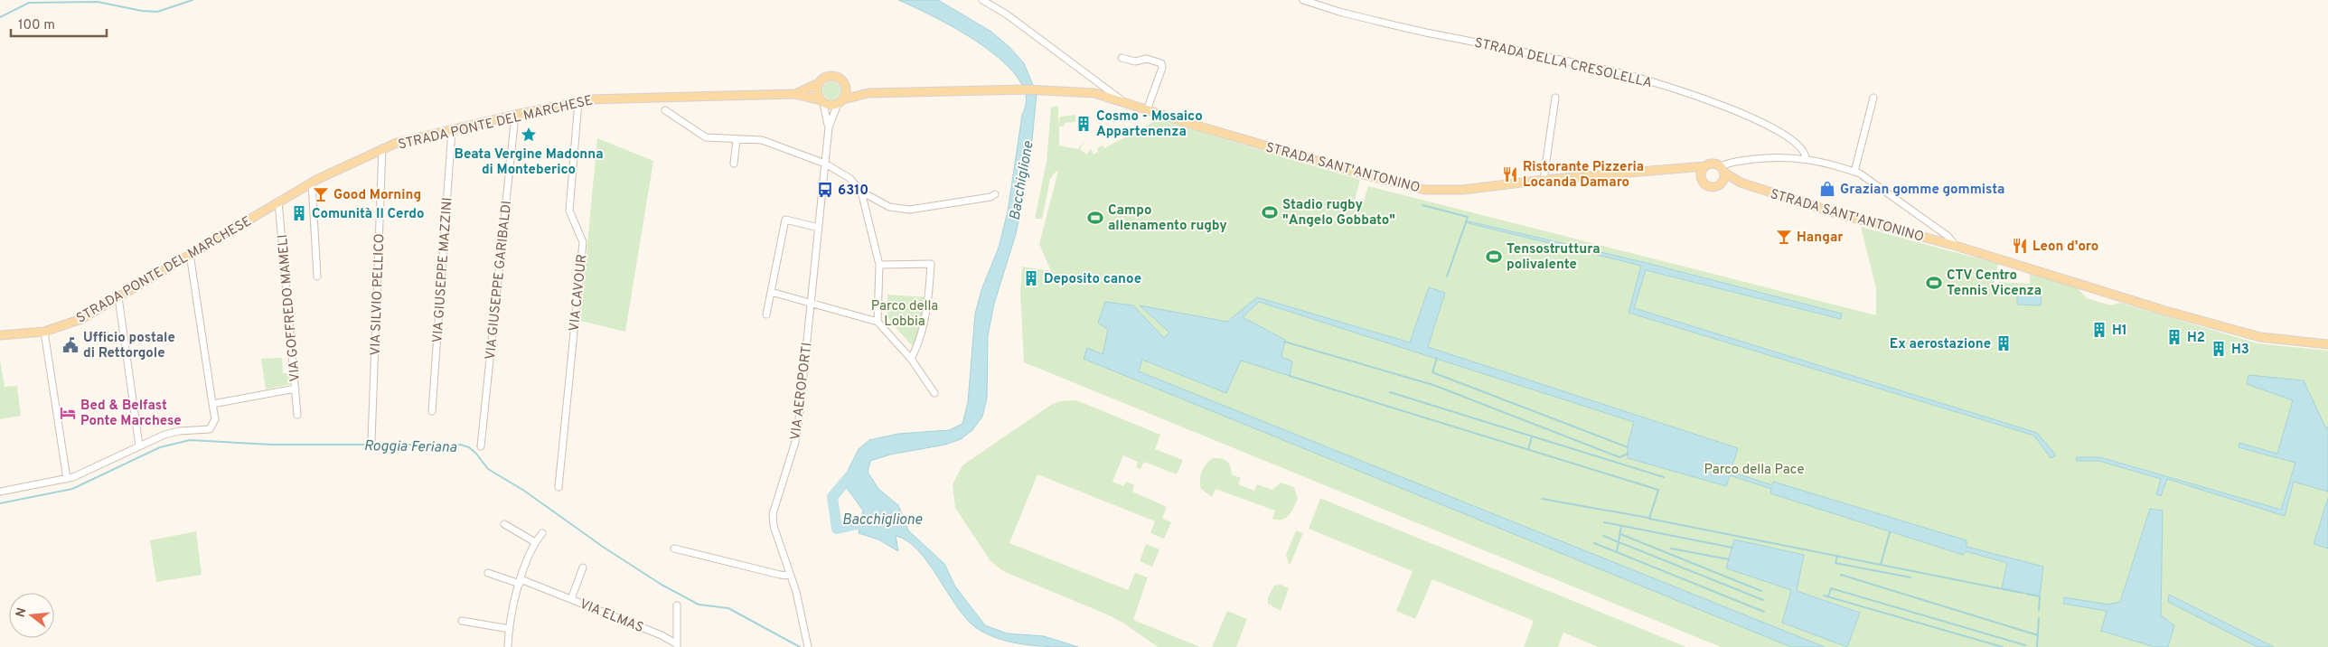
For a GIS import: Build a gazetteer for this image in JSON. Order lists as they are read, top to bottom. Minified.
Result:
{"streets":{"main road":["STRADA PONTE DEL MARCHESE","STRADA SANT'ANTONINO"],"street":["STRADA DELLA CRESOLELLA","VIA GIUSEPPE MAZZINI","VIA GIUSEPPE GARIBALDI","VIA CAVOUR","VIA SILVIO PELLICO","VIA GOFFREDO MAMELI","VIA AEROPORTI","VIA ELMAS"]},"crossings":[["STRADA DELLA CRESOLELLA","STRADA SANT'ANTONINO"],["STRADA PONTE DEL MARCHESE","STRADA SANT'ANTONINO"],["STRADA PONTE DEL MARCHESE","VIA GIUSEPPE MAZZINI"],["STRADA PONTE DEL MARCHESE","VIA GIUSEPPE GARIBALDI"],["STRADA PONTE DEL MARCHESE","VIA CAVOUR"],["STRADA PONTE DEL MARCHESE","VIA SILVIO PELLICO"],["STRADA PONTE DEL MARCHESE","VIA GOFFREDO MAMELI"],["STRADA PONTE DEL MARCHESE","VIA AEROPORTI"]],"water":["Bacchiglione","Roggia Feriana"],"parks":["Parco della Lobbia","Parco della Pace"],"places":{"building":["Cosmo - Mosaico Appartenenza","Comunità Il Cerdo","Deposito canoe","H1","H2","Ex aerostazione","H3"],"place":["Beata Vergine Madonna di Monteberico"],"restaurant":["Ristorante Pizzeria Locanda Damaro","Leon d'oro"],"shop":["Grazian gomme gommista"],"bus stop":["6310"],"bar":["Good Morning","Hangar"],"sports":["Stadio rugby \"Angelo Gobbato\"","Campo allenamento rugby","Tensostruttura polivalente","CTV Centro Tennis Vicenza"],"public building":["Ufficio postale di Rettorgole"],"hotel":["Bed & Belfast Ponte Marchese"]},"scale_bar":"100 m","north":"left"}
